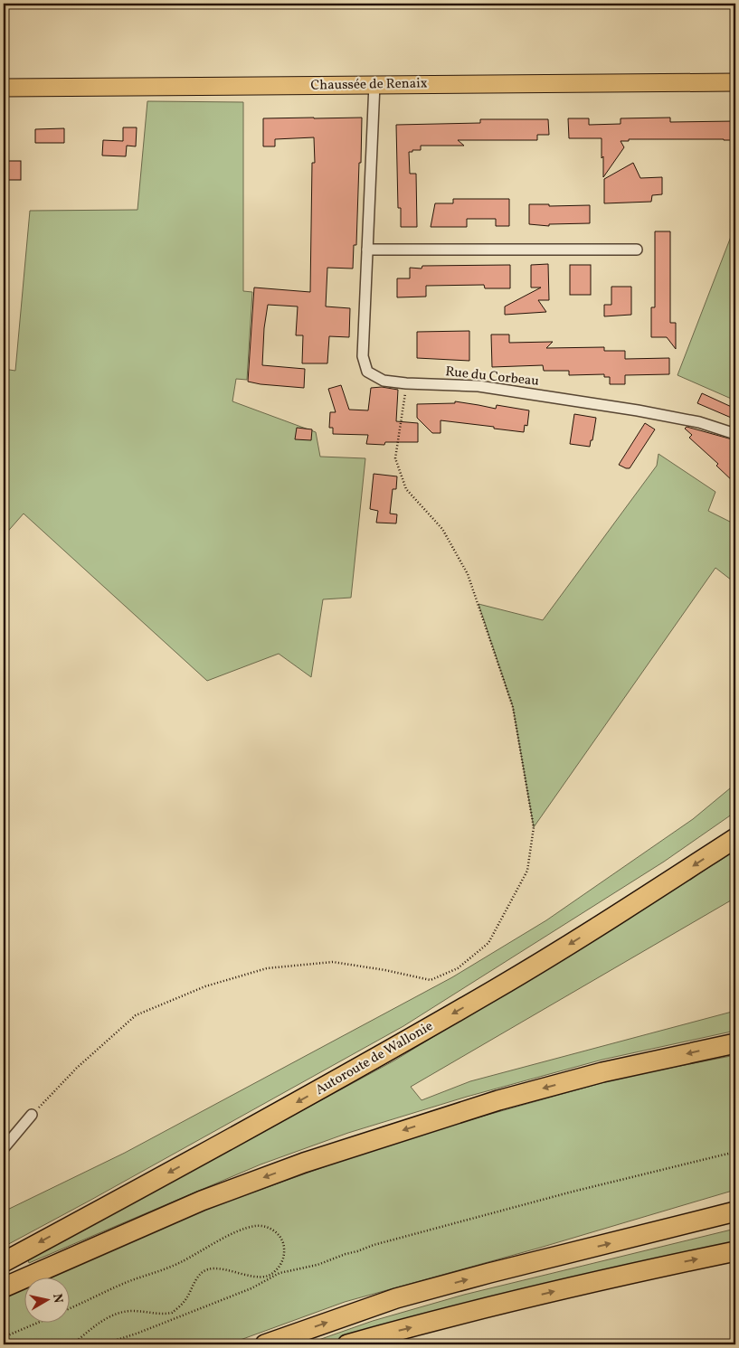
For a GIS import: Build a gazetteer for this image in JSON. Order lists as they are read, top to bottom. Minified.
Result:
{"streets":{"highway":["Autoroute de Wallonie"],"main road":["Chaussée de Renaix"],"street":["Rue du Corbeau"]},"crossings":[["Chaussée de Renaix","Rue du Corbeau"]],"north":"right"}
